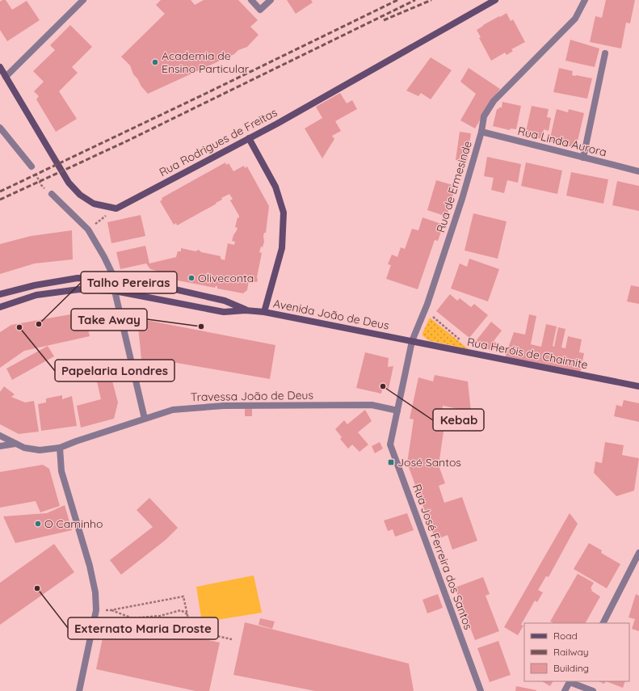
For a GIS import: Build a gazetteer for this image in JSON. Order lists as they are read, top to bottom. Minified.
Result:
{"streets":{"main road":["Rua Rodrigues de Freitas","Avenida João de Deus","Rua Heróis de Chaimite"],"street":["Rua Linda Aurora","Rua de Ermesinde","Travessa João de Deus","Rua José Ferreira dos Santos"]},"crossings":[["Rua Linda Aurora","Rua de Ermesinde"],["Rua de Ermesinde","Avenida João de Deus"],["Rua de Ermesinde","Rua Heróis de Chaimite"],["Rua de Ermesinde","Travessa João de Deus"],["Rua de Ermesinde","Rua José Ferreira dos Santos"],["Avenida João de Deus","Rua Heróis de Chaimite"],["Travessa João de Deus","Rua José Ferreira dos Santos"]],"places":{"other":["Academia de Ensino Particular","Oliveconta","Talho Pereiras","Take Away","Papelaria Londres","Kebab","O Caminho","Externato Maria Droste"],"transit":["José Santos"]},"legend":["Road","Railway","Building"]}
